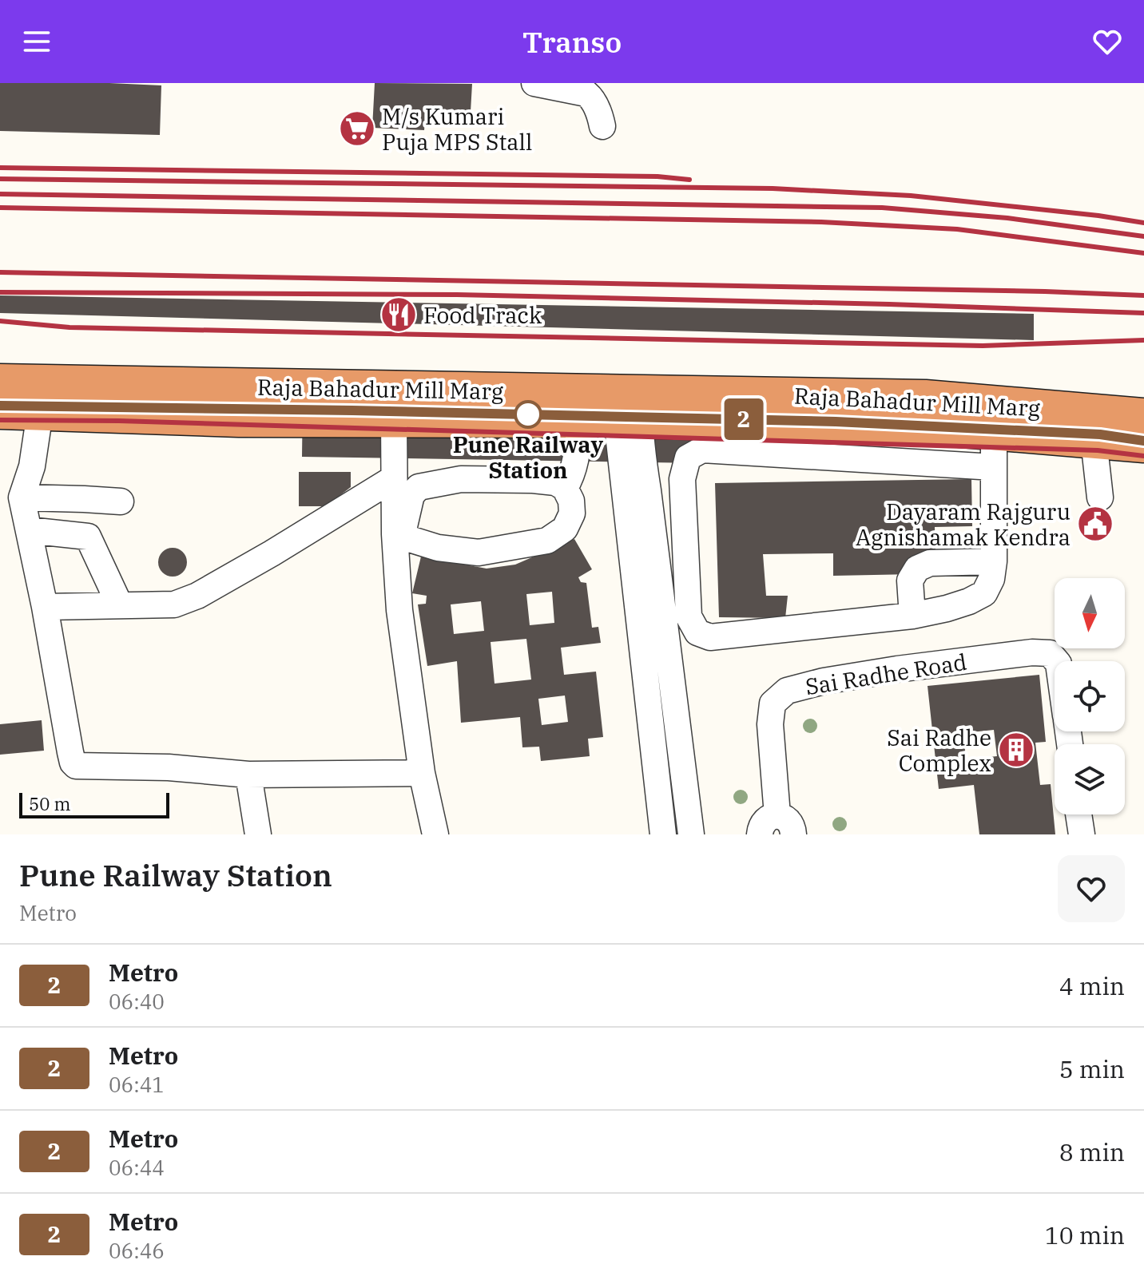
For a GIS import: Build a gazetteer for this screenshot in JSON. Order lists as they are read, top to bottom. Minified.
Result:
{"streets":{"highway":["Raja Bahadur Mill Marg"],"street":["Sai Radhe Road"]},"places":{"supermarket":["M/s Kumari Puja MPS Stall"],"restaurant":["Food Track"],"other":["Pune Railway Station"],"public building":["Dayaram Rajguru Agnishamak Kendra"],"building":["Sai Radhe Complex"]},"lines":["metro line 2"],"scale_bar":"50 m","north":"bottom","page":{"header":"Transo","on_map":"2","scale":"50 m","heading":["Pune Railway Station","Metro"],"list":[{"mark":"2","name":"Metro","note":"06:40","value":"4 min"},{"mark":"2","name":"Metro","note":"06:41","value":"5 min"},{"mark":"2","name":"Metro","note":"06:44","value":"8 min"},{"mark":"2","name":"Metro","note":"06:46","value":"10 min"}]}}
